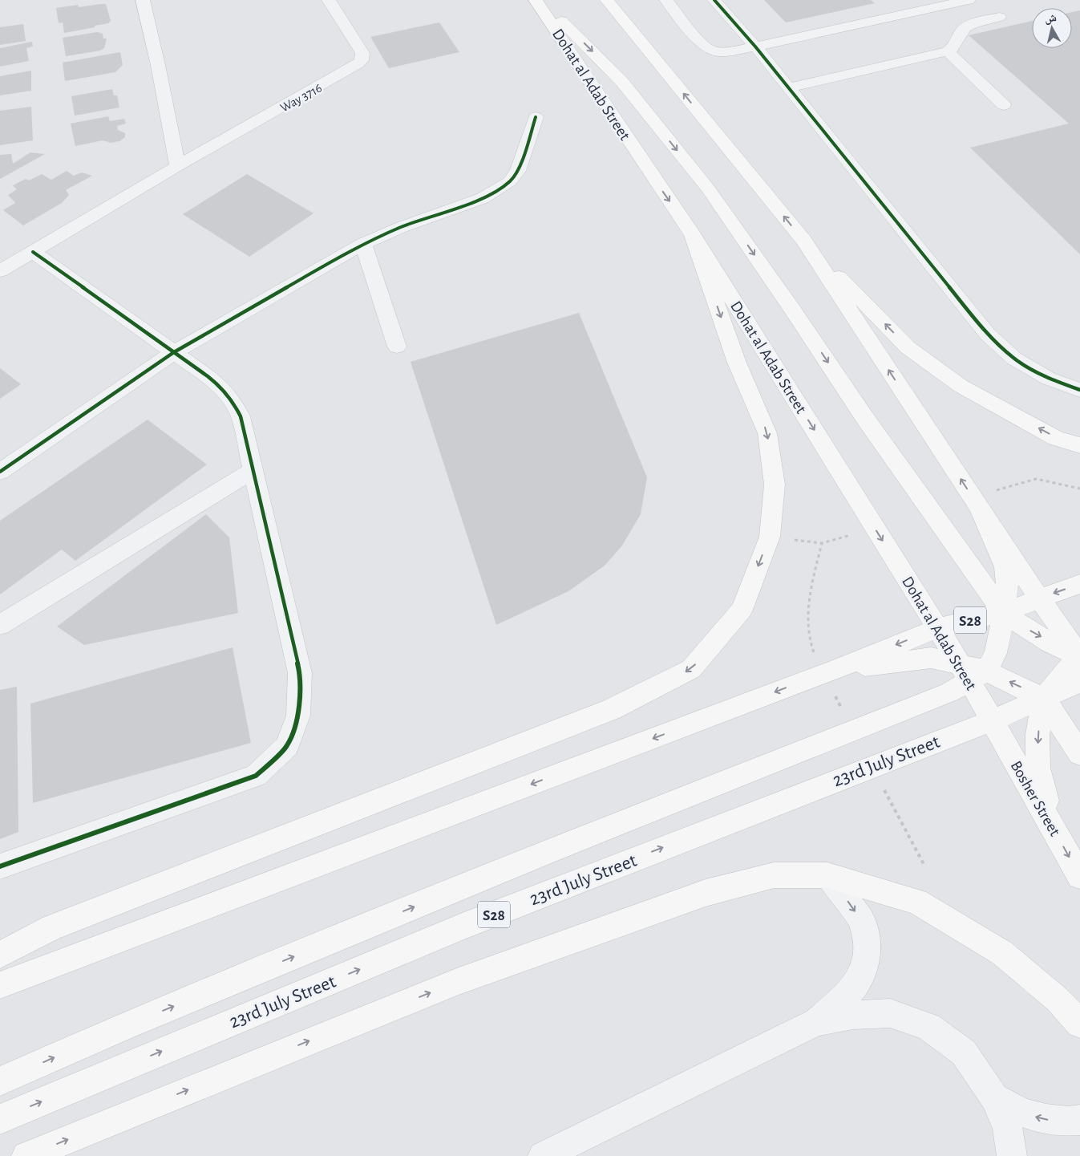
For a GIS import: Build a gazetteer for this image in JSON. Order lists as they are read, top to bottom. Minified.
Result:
{"streets":{"main road":["Dohat al Adab Street","S28","23rd July Street","Bosher Street"],"street":["Way 3716"]},"crossings":[["Dohat al Adab Street","S28"],["Dohat al Adab Street","23rd July Street"],["Dohat al Adab Street","Bosher Street"],["23rd July Street","Bosher Street"]],"north":"top"}
